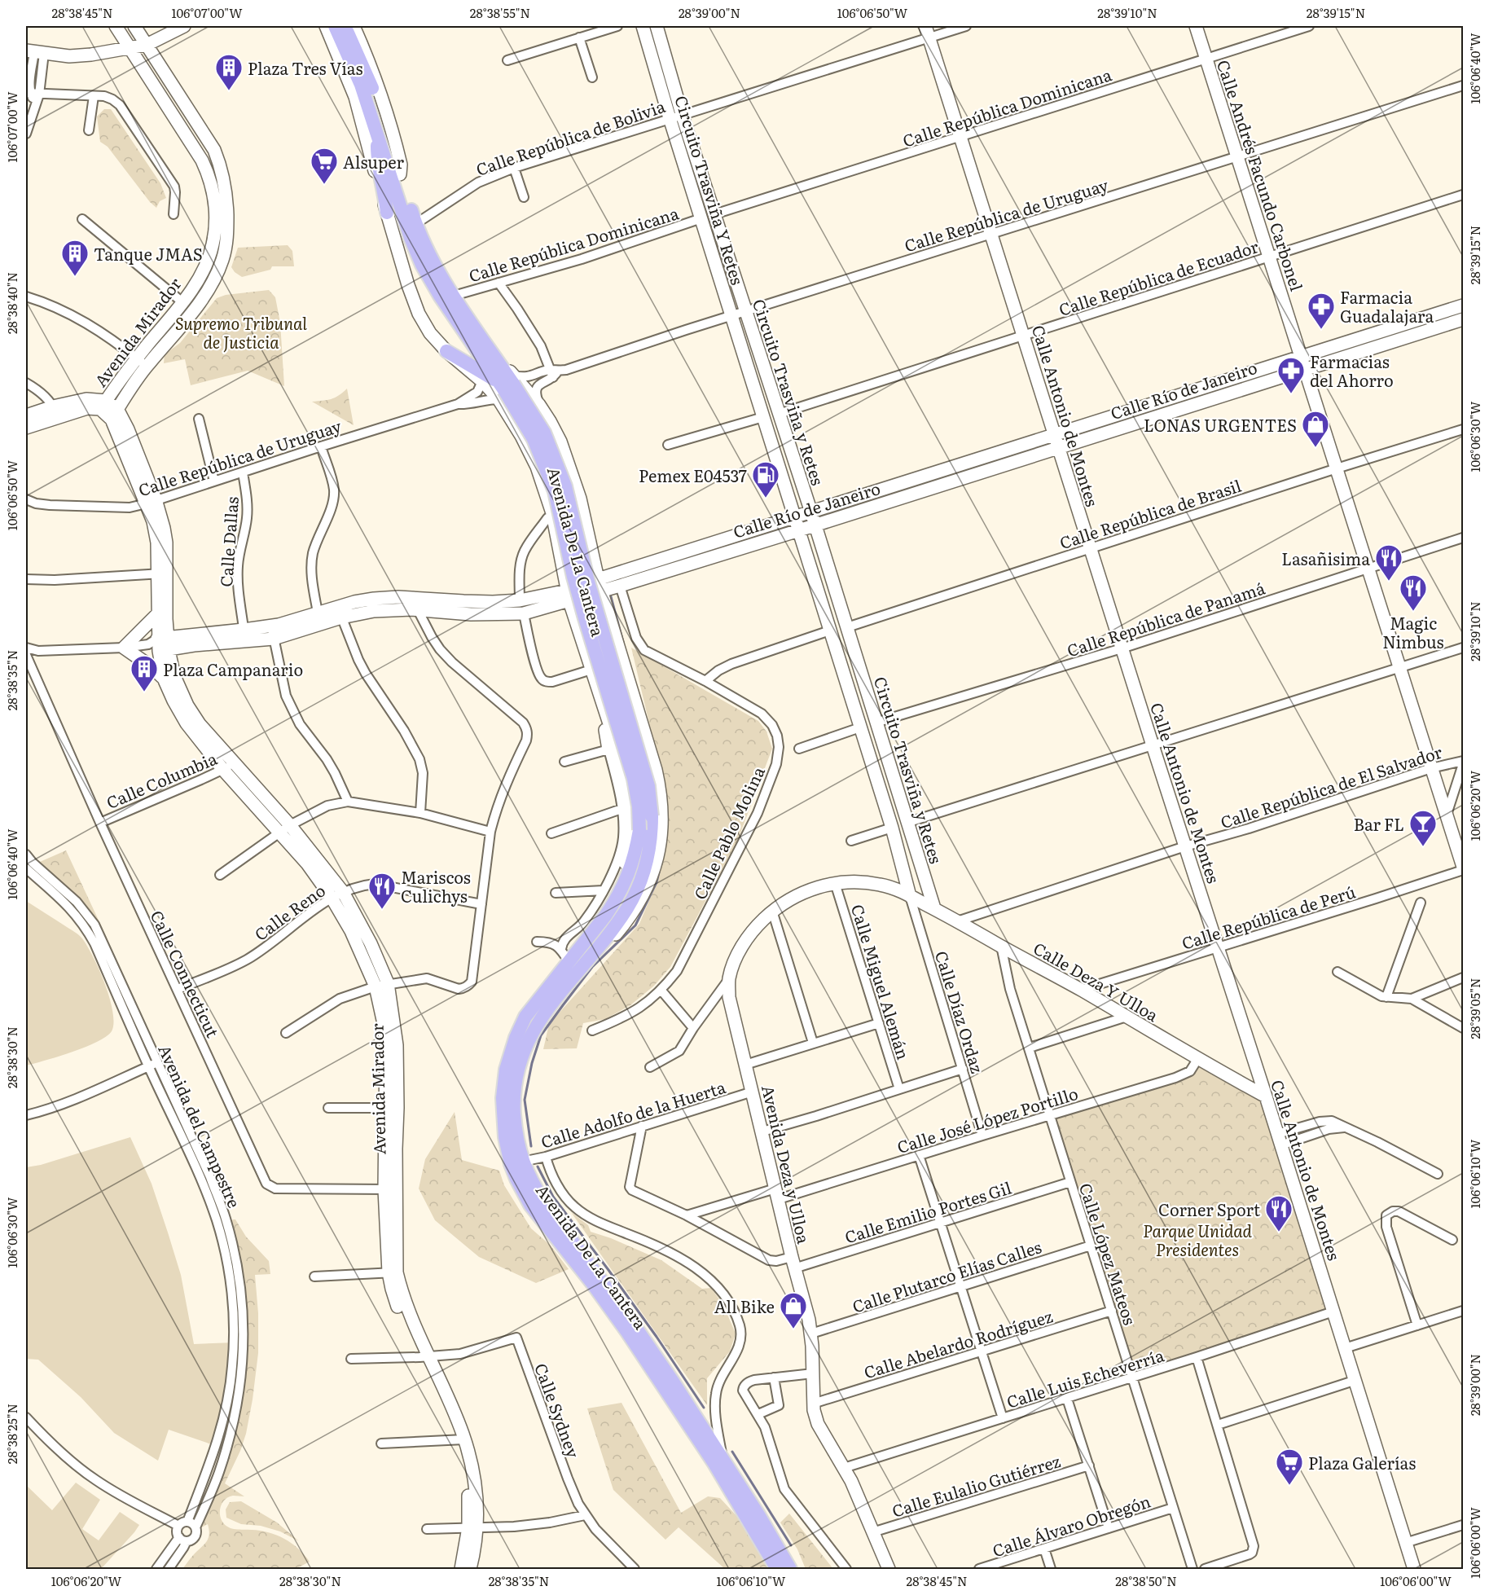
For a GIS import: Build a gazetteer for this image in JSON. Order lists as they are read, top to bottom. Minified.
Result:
{"streets":{"main road":["Calle Andrés Facundo Carbonel","Circuito Trasviña Y Retes","Avenida Mirador","Calle Río de Janeiro","Circuito Trasviña y Retes","Calle Antonio de Montes","Avenida De La Cantera","Calle Deza Y Ulloa","Avenida Deza y Ulloa"],"street":["Calle República Dominicana","Calle República de Bolivia","Calle República de Uruguay","Calle República de Ecuador","Calle República de Brasil","Calle Dallas","Calle República de Panamá","Calle Columbia","Calle República de El Salvador","Calle Pablo Molina","Calle Reno","Calle República de Perú","Calle Connecticut","Calle Miguel Alemán","Calle Díaz Ordaz","Calle Adolfo de la Huerta","Calle José López Portillo","Avenida del Campestre","Calle Emilio Portes Gil","Calle López Mateos","Calle Plutarco Elías Calles","Calle Abelardo Rodríguez","Calle Luis Echeverría","Calle Sydney","Calle Eulalio Gutiérrez","Calle Álvaro Obregón"]},"crossings":[["Calle República Dominicana","Calle Andrés Facundo Carbonel"],["Calle República Dominicana","Circuito Trasviña Y Retes"],["Calle República Dominicana","Circuito Trasviña y Retes"],["Calle República Dominicana","Calle Antonio de Montes"],["Calle República Dominicana","Avenida De La Cantera"],["Calle República de Bolivia","Circuito Trasviña Y Retes"],["Calle República de Bolivia","Circuito Trasviña y Retes"],["Calle República de Bolivia","Calle Antonio de Montes"],["Calle República de Bolivia","Avenida De La Cantera"],["Calle Andrés Facundo Carbonel","Calle República de Uruguay"],["Calle Andrés Facundo Carbonel","Calle República de Ecuador"],["Calle Andrés Facundo Carbonel","Calle Río de Janeiro"],["Calle Andrés Facundo Carbonel","Calle República de Brasil"],["Calle Andrés Facundo Carbonel","Calle República de Panamá"],["Calle Andrés Facundo Carbonel","Calle República de El Salvador"],["Calle Andrés Facundo Carbonel","Calle República de Perú"],["Circuito Trasviña Y Retes","Calle República de Uruguay"],["Circuito Trasviña Y Retes","Calle Río de Janeiro"],["Circuito Trasviña Y Retes","Calle Deza Y Ulloa"],["Circuito Trasviña Y Retes","Calle Díaz Ordaz"],["Circuito Trasviña Y Retes","Avenida Deza y Ulloa"],["Calle República de Uruguay","Avenida Mirador"],["Calle República de Uruguay","Circuito Trasviña y Retes"],["Calle República de Uruguay","Calle Antonio de Montes"],["Calle República de Uruguay","Calle Dallas"],["Calle República de Uruguay","Avenida De La Cantera"],["Calle República de Ecuador","Circuito Trasviña y Retes"],["Calle República de Ecuador","Calle Antonio de Montes"],["Avenida Mirador","Calle Río de Janeiro"],["Avenida Mirador","Calle Columbia"],["Avenida Mirador","Calle Reno"],["Avenida Mirador","Calle Connecticut"],["Avenida Mirador","Calle Sydney"],["Calle Río de Janeiro","Circuito Trasviña y Retes"],["Calle Río de Janeiro","Calle Antonio de Montes"],["Calle Río de Janeiro","Calle Dallas"],["Calle Río de Janeiro","Avenida De La Cantera"],["Calle Río de Janeiro","Calle Pablo Molina"],["Calle Río de Janeiro","Calle Connecticut"],["Circuito Trasviña y Retes","Calle República de Brasil"],["Circuito Trasviña y Retes","Calle República de Panamá"],["Circuito Trasviña y Retes","Calle Deza Y Ulloa"],["Calle Antonio de Montes","Calle República de Brasil"],["Calle Antonio de Montes","Calle República de Panamá"],["Calle Antonio de Montes","Calle República de El Salvador"],["Calle Antonio de Montes","Calle República de Perú"],["Calle Antonio de Montes","Calle Deza Y Ulloa"],["Calle Antonio de Montes","Calle Luis Echeverría"],["Avenida De La Cantera","Calle Adolfo de la Huerta"],["Calle Columbia","Calle Connecticut"],["Calle República de El Salvador","Calle Deza Y Ulloa"],["Calle Reno","Calle Connecticut"],["Calle República de Perú","Calle Deza Y Ulloa"],["Calle Deza Y Ulloa","Calle Díaz Ordaz"],["Calle Deza Y Ulloa","Calle José López Portillo"],["Calle Deza Y Ulloa","Avenida Deza y Ulloa"],["Calle Deza Y Ulloa","Calle López Mateos"],["Calle Miguel Alemán","Avenida Deza y Ulloa"],["Calle Díaz Ordaz","Calle José López Portillo"],["Calle Díaz Ordaz","Avenida Deza y Ulloa"],["Calle Adolfo de la Huerta","Avenida Deza y Ulloa"],["Calle Adolfo de la Huerta","Calle Emilio Portes Gil"],["Calle José López Portillo","Avenida Deza y Ulloa"],["Calle José López Portillo","Calle López Mateos"],["Avenida Deza y Ulloa","Calle Emilio Portes Gil"],["Avenida Deza y Ulloa","Calle Plutarco Elías Calles"],["Avenida Deza y Ulloa","Calle Abelardo Rodríguez"],["Avenida Deza y Ulloa","Calle Luis Echeverría"],["Avenida Deza y Ulloa","Calle Eulalio Gutiérrez"],["Calle Emilio Portes Gil","Calle López Mateos"],["Calle López Mateos","Calle Plutarco Elías Calles"],["Calle López Mateos","Calle Abelardo Rodríguez"],["Calle López Mateos","Calle Luis Echeverría"],["Calle López Mateos","Calle Álvaro Obregón"]],"parks":["Supremo Tribunal de Justicia","Parque Unidad Presidentes"],"places":{"building":["Plaza Tres Vías","Tanque JMAS","Plaza Campanario"],"supermarket":["Alsuper","Plaza Galerías"],"pharmacy":["Farmacia Guadalajara","Farmacias del Ahorro"],"shop":["LONAS URGENTES","All Bike"],"fuel station":["Pemex E04537"],"restaurant":["Lasañisima","Magic Nimbus","Mariscos Culichys","Corner Sport"],"bar":["Bar FL"]},"coordinates":["28°38'45\"N","106°07'00\"W","28°38'55\"N","28°39'00\"N","106°06'50\"W","28°39'10\"N","28°39'15\"N","106°06'40\"W","28°38'40\"N","106°06'30\"W","28°38'35\"N","106°06'20\"W","28°39'05\"N","28°38'30\"N","106°06'10\"W","28°38'25\"N","106°06'00\"W","28°38'50\"N"]}
